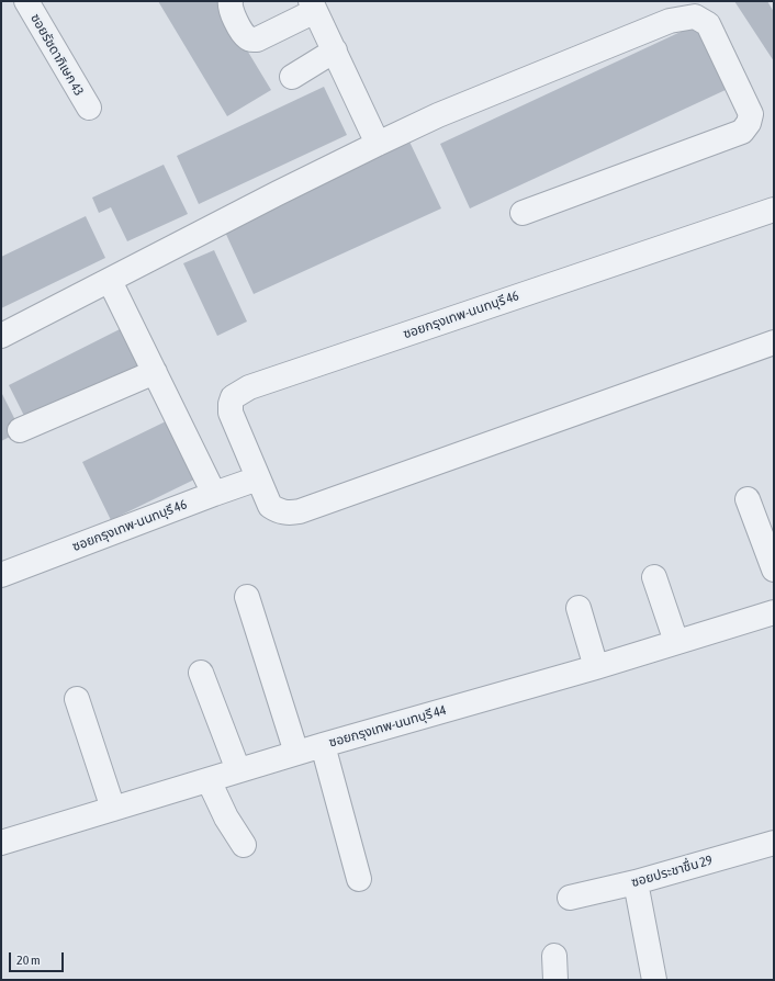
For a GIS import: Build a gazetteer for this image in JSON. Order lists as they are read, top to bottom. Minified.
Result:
{"streets":{"street":["ซอยรัชดาภิเษก 43","ซอยกรุงเทพ-นนทบุรี 46","ซอยกรุงเทพ-นนทบุรี 44","ซอยประชาชื่น 29"]},"scale_bar":"20 m"}
